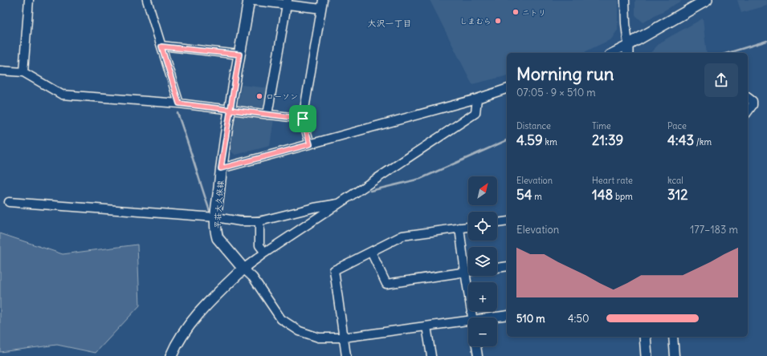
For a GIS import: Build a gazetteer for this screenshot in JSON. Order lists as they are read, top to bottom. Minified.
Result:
{"streets":{"main road":["平荘大久保線"]},"districts":["大沢一丁目"],"places":["ニトリ","しまむら","ローソン"],"north":"top right","page":{"heading":["Morning run","07:05 · 9 × 510 m"],"stats":[["Distance","4.59 km"],["Time","21:39"],["Pace","4:43 /km"],["Elevation","54 m"],["Heart rate","148 bpm"],["kcal","312"]],"map_buttons":["+","−"],"chart":["Elevation","177–183 m"],"list":[{"name":"510 m","note":"4:50"}]}}
